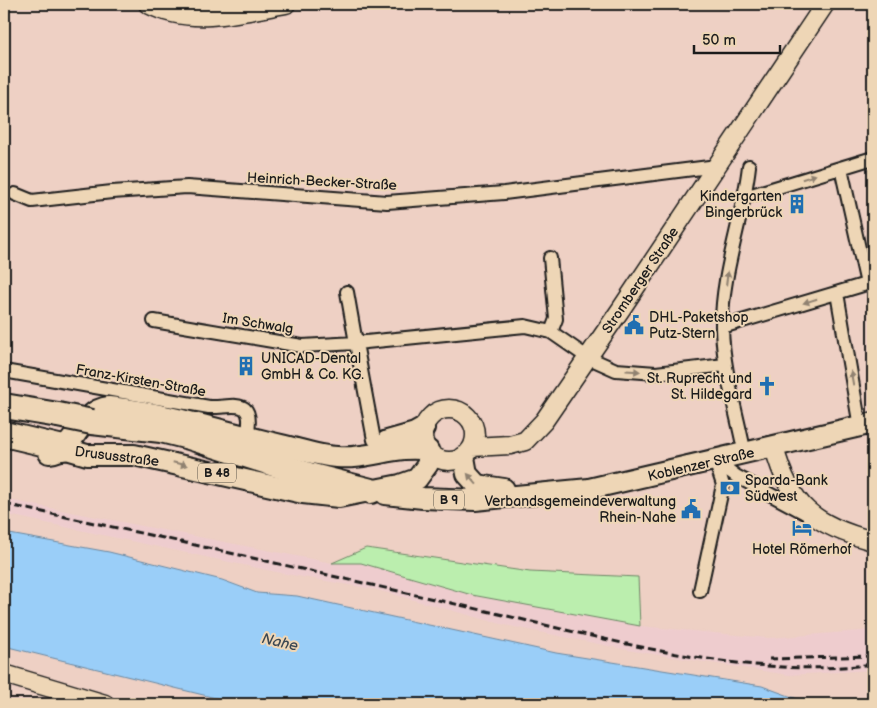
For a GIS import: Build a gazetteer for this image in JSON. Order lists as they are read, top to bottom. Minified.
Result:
{"streets":{"highway":["B 9"],"main road":["Stromberger Straße","Drususstraße","Koblenzer Straße","B 48"],"street":["Heinrich-Becker-Straße","Im Schwalg","Franz-Kirsten-Straße"]},"crossings":[["Heinrich-Becker-Straße","Stromberger Straße"],["Stromberger Straße","Im Schwalg"],["Franz-Kirsten-Straße","B 9"],["Drususstraße","Koblenzer Straße"],["Drususstraße","B 9"]],"water":["Nahe"],"places":{"building":["Kindergarten Bingerbrück","UNICAD-Dental GmbH & Co. KG."],"public building":["DHL-Paketshop Putz-Stern","Verbandsgemeindeverwaltung Rhein-Nahe"],"church":["St. Ruprecht und St. Hildegard"],"bank":["Sparda-Bank Südwest"],"hotel":["Hotel Römerhof"]},"scale_bar":"50 m"}
